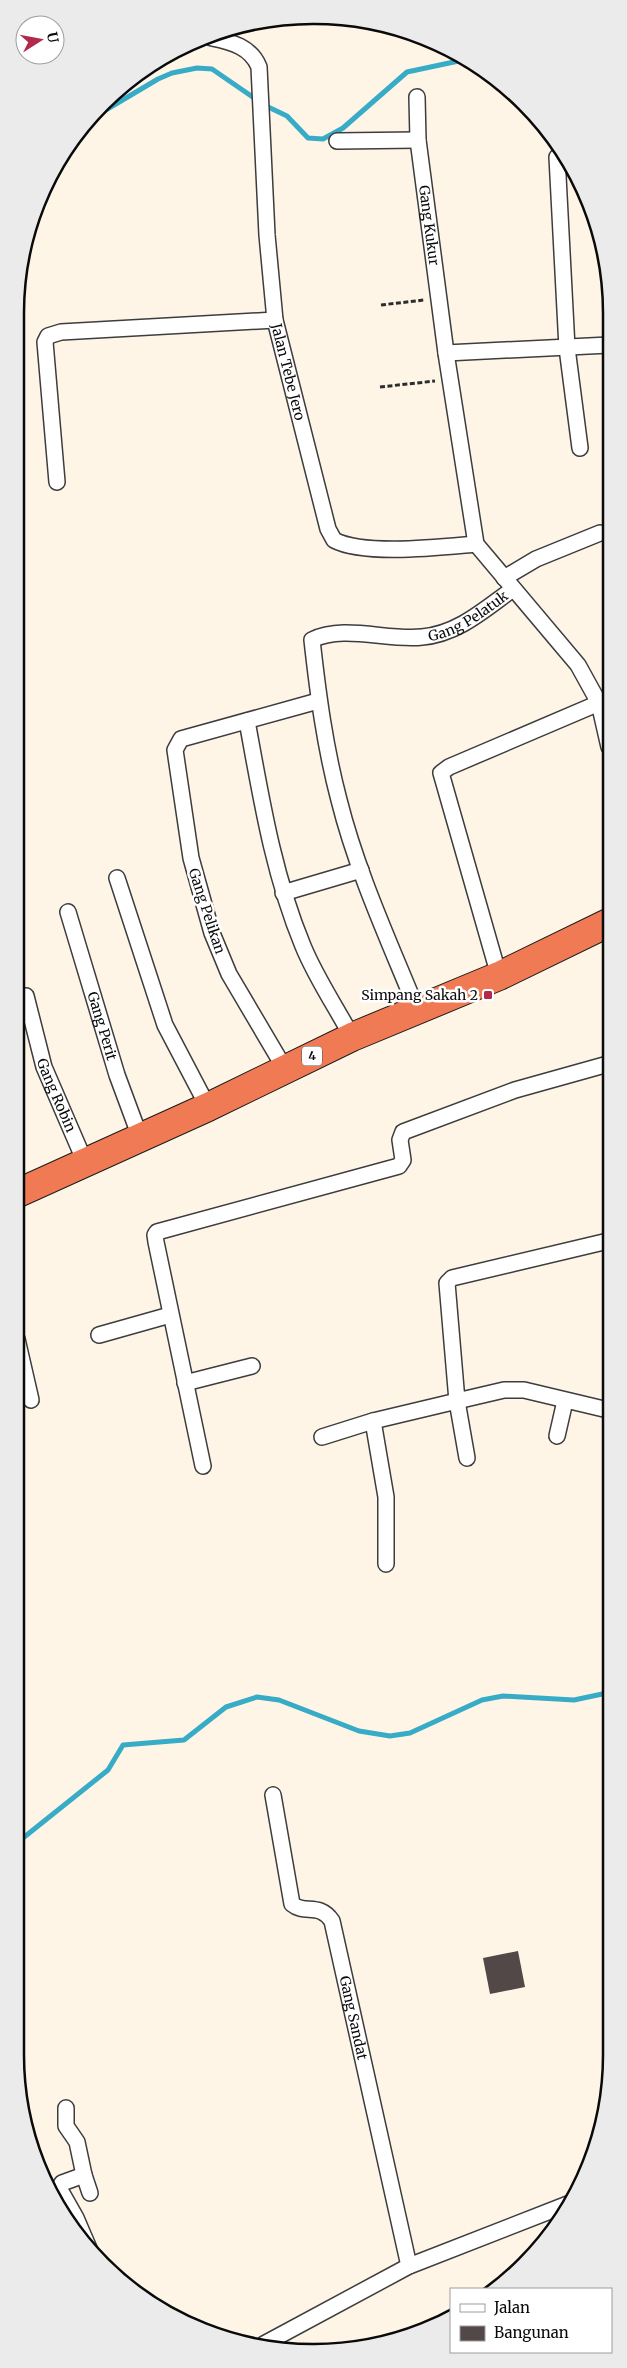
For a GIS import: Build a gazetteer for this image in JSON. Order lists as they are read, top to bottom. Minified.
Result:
{"streets":{"highway":["4"],"street":["Gang Kukur","Jalan Tebe Jero","Gang Pelatuk","Gang Pelikan","Gang Perit","Gang Robin","Gang Sandat"]},"crossings":[["Gang Kukur","Jalan Tebe Jero"],["Gang Pelikan","4"],["Gang Perit","4"],["4","Gang Robin"]],"places":{"transit":["Simpang Sakah 2"]},"legend":["Jalan","Bangunan"],"north":"right"}
